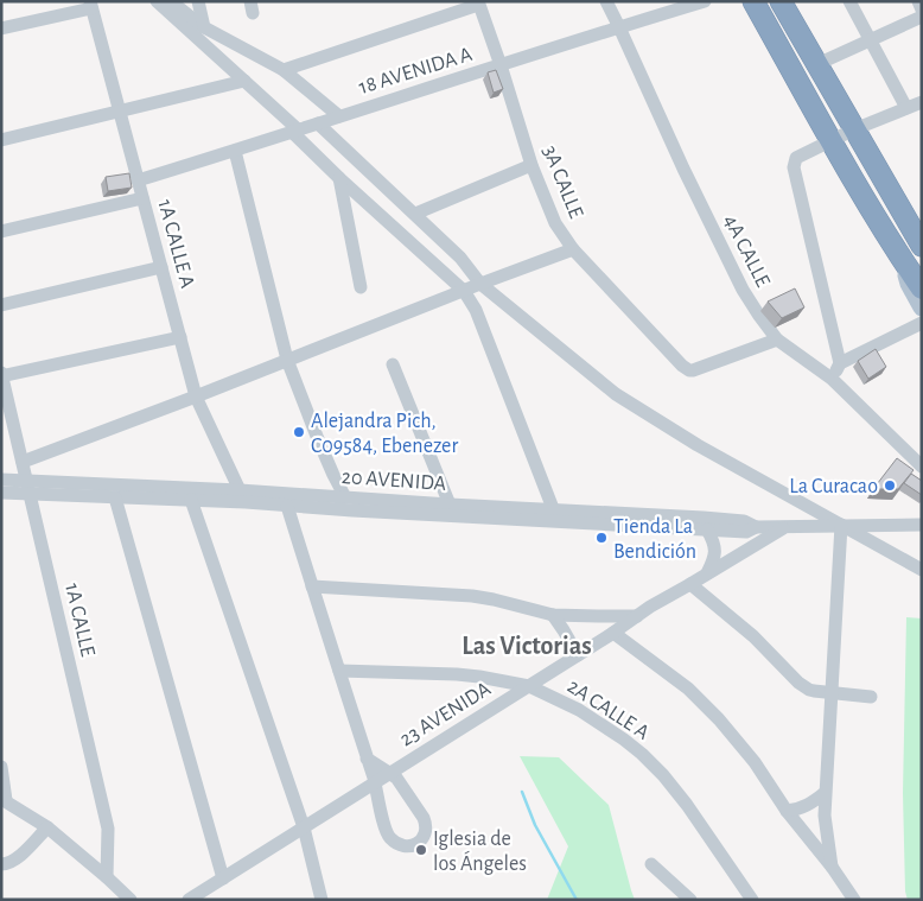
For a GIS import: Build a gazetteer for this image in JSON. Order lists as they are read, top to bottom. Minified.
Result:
{"streets":{"street":["18 AVENIDA A","3A CALLE","1A CALLE A","4A CALLE","20 AVENIDA","1A CALLE","2A CALLE A","23 AVENIDA"]},"crossings":[["18 AVENIDA A","3A CALLE"],["18 AVENIDA A","1A CALLE A"],["18 AVENIDA A","4A CALLE"],["3A CALLE","4A CALLE"],["1A CALLE A","20 AVENIDA"],["20 AVENIDA","1A CALLE"],["20 AVENIDA","23 AVENIDA"],["2A CALLE A","23 AVENIDA"]],"districts":["Las Victorias"],"places":["Alejandra Pich, C09584, Ebenezer","La Curacao","Tienda La Bendición","Iglesia de los Ángeles"]}
